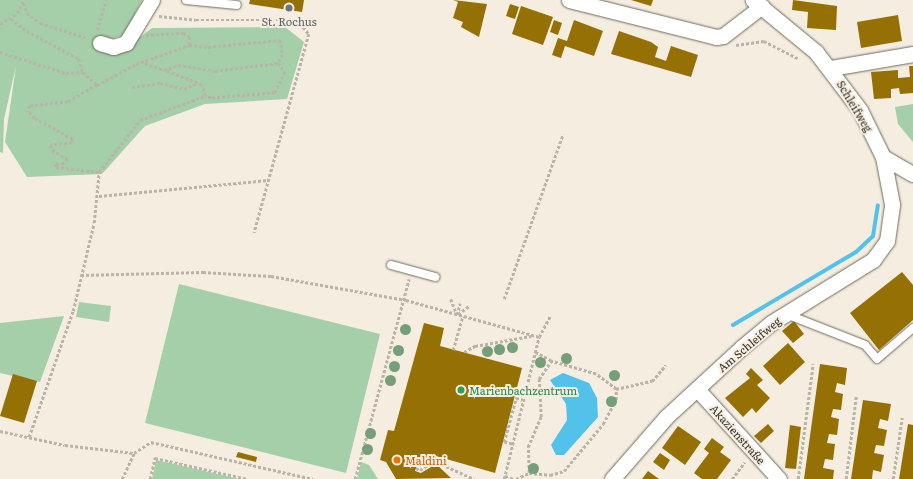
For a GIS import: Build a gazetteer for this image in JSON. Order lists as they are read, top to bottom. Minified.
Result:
{"streets":{"street":["Schleifweg","Am Schleifweg","Akazienstraße"]},"crossings":[["Schleifweg","Am Schleifweg"],["Am Schleifweg","Akazienstraße"]],"places":["St. Rochus","Marienbachzentrum","Maldini"]}
